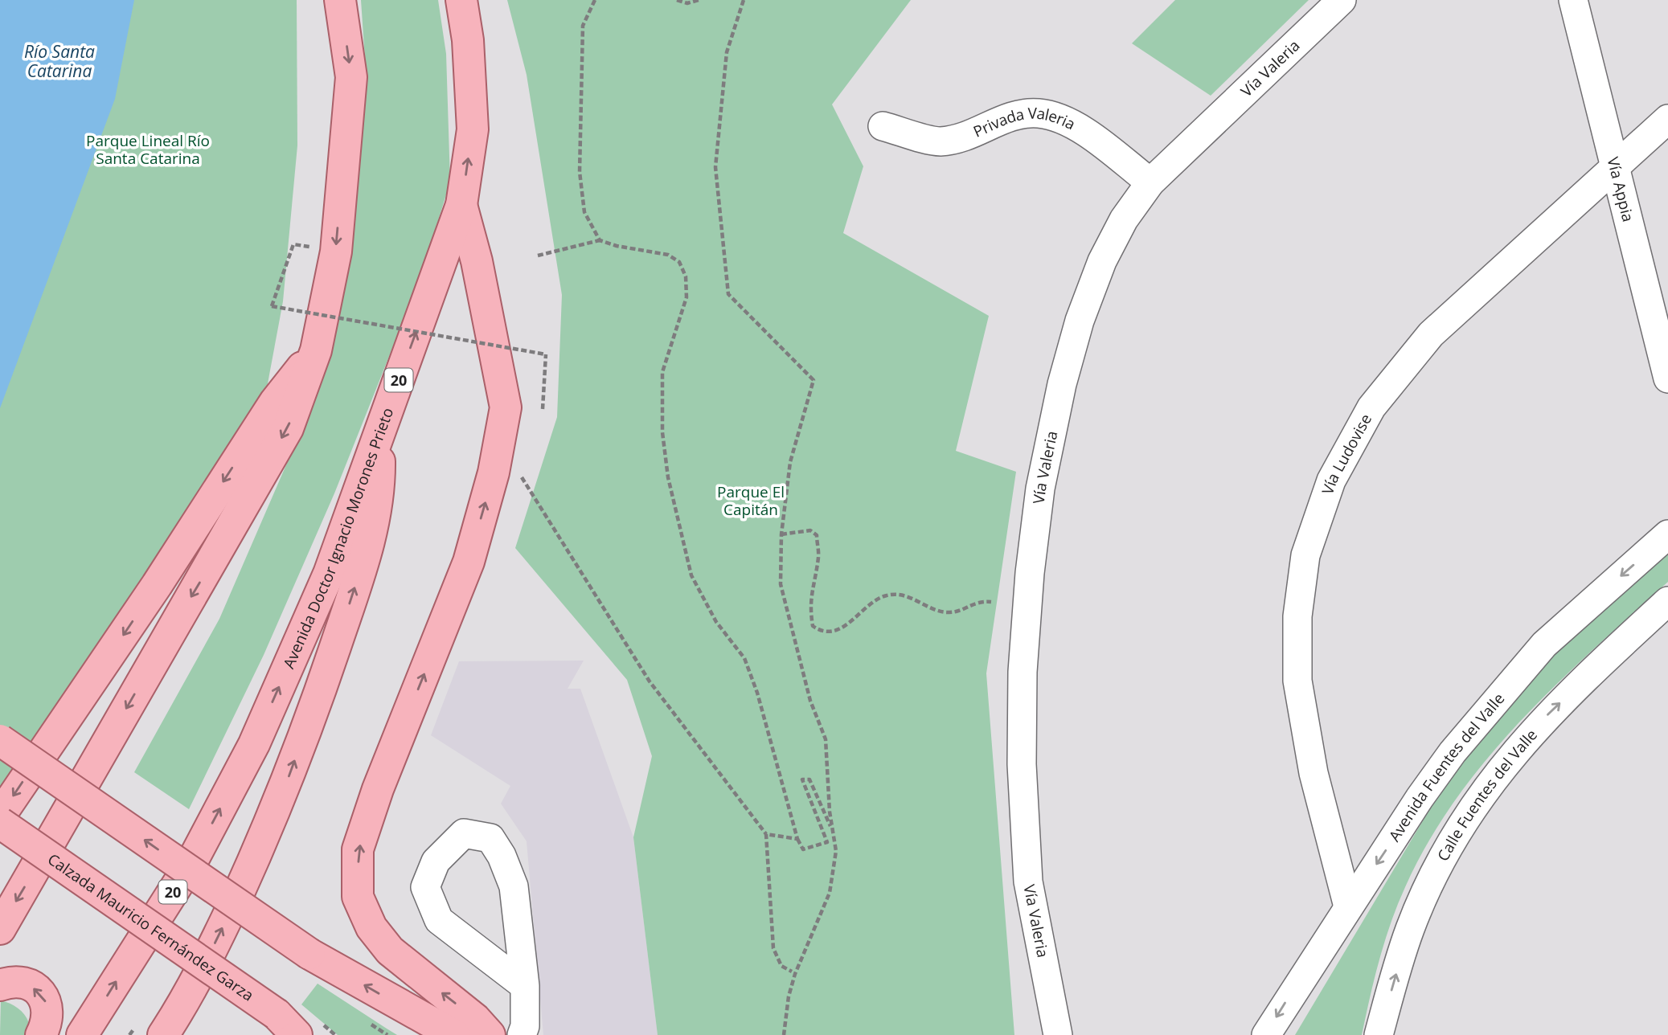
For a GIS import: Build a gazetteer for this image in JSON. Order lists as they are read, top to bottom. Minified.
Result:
{"streets":{"main road":["20","Avenida Doctor Ignacio Morones Prieto","Calzada Mauricio Fernández Garza"],"street":["Vía Valeria","Privada Valeria","Vía Appia","Vía Ludovise","Avenida Fuentes del Valle","Calle Fuentes del Valle"]},"crossings":[["Vía Valeria","Privada Valeria"],["Vía Appia","Vía Ludovise"],["Vía Ludovise","Avenida Fuentes del Valle"]],"one_way":["Avenida Fuentes del Valle","Calle Fuentes del Valle"],"water":["Río Santa Catarina"],"parks":["Parque Lineal Río Santa Catarina","Parque El Capitán"]}
